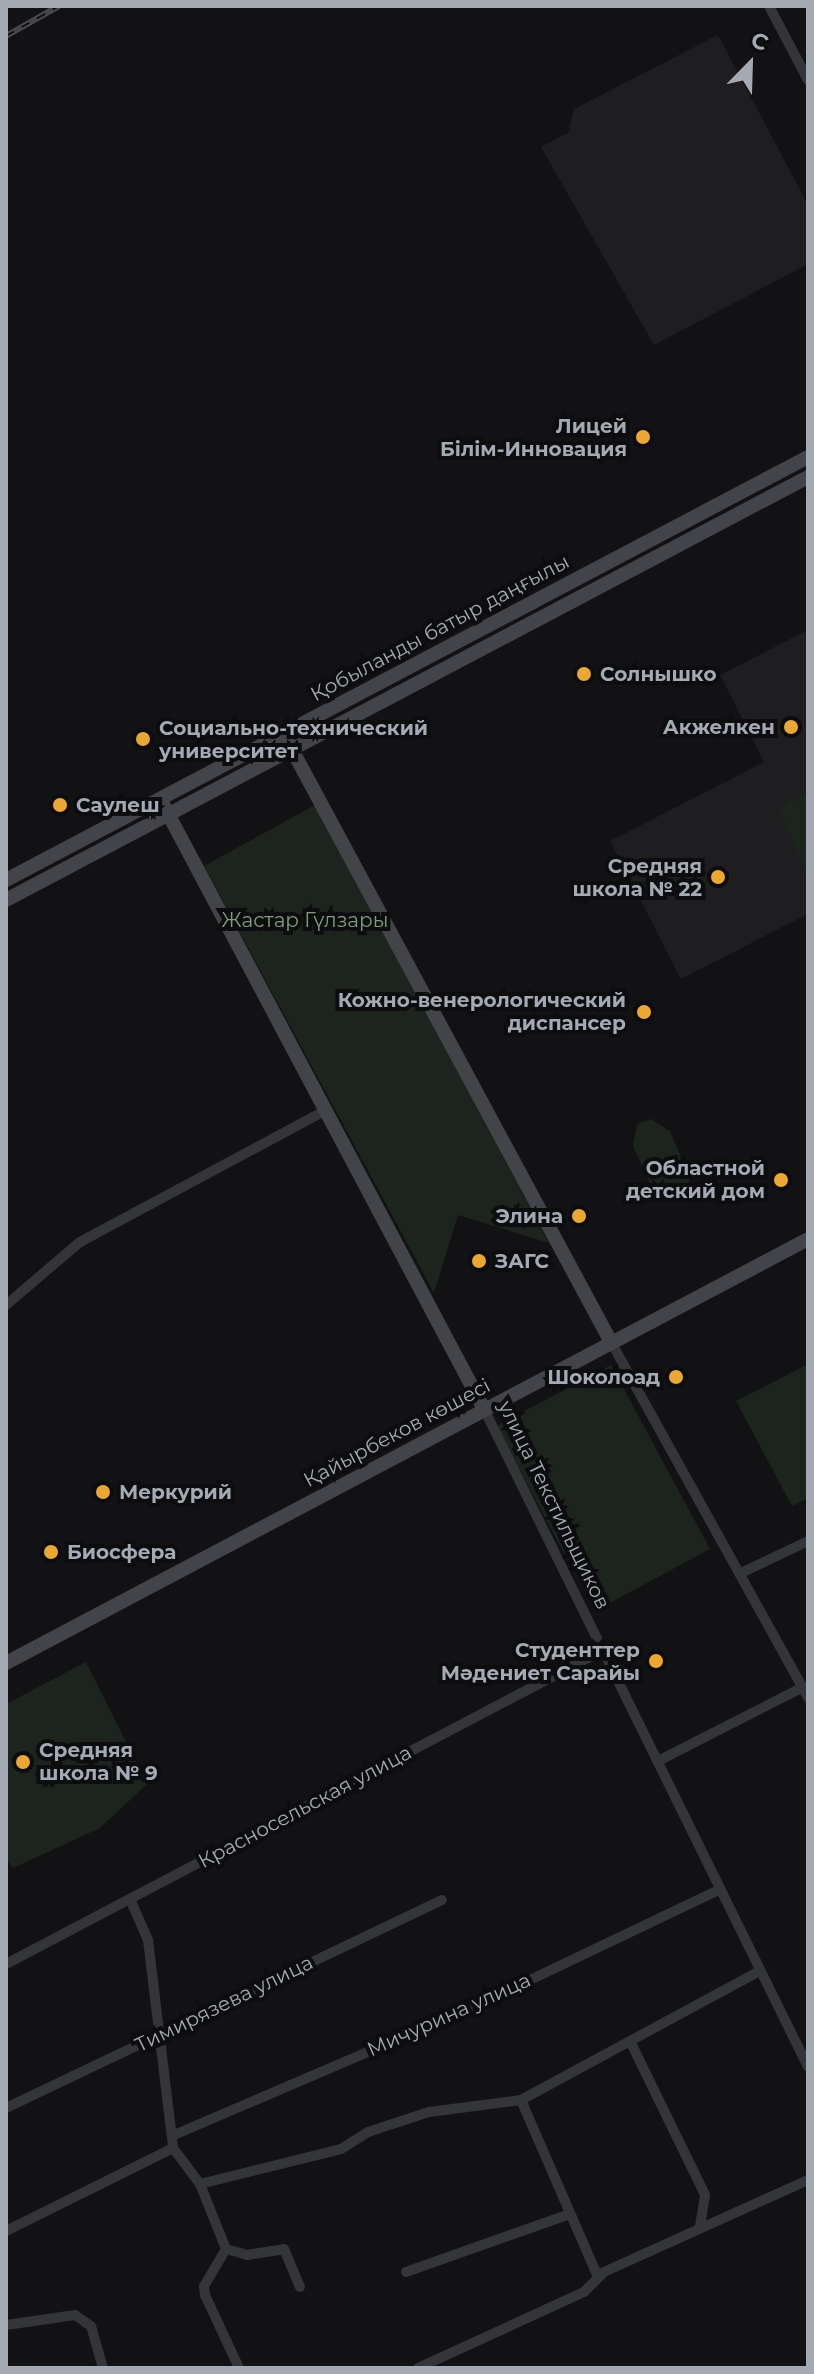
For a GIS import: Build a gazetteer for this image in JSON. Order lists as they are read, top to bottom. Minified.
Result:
{"streets":{"street":["Қобыланды батыр даңғылы","Қайырбеков көшесі","улица Текстильщиков","Красносельская улица","Тимирязева улица","Мичурина улица"]},"crossings":[["Қобыланды батыр даңғылы","улица Текстильщиков"],["Қайырбеков көшесі","улица Текстильщиков"],["улица Текстильщиков","Красносельская улица"],["улица Текстильщиков","Мичурина улица"]],"parks":["Жастар Гүлзары"],"places":["Лицей Білім-Инновация","Солнышко","Акжелкен","Социально-технический университет","Саулеш","Средняя школа № 22","Кожно-венерологический диспансер","Областной детский дом","Элина","ЗАГС","Шоколоад","Меркурий","Биосфера","Студенттер Мәдениет Сарайы","Средняя школа № 9"],"north":"top right"}
